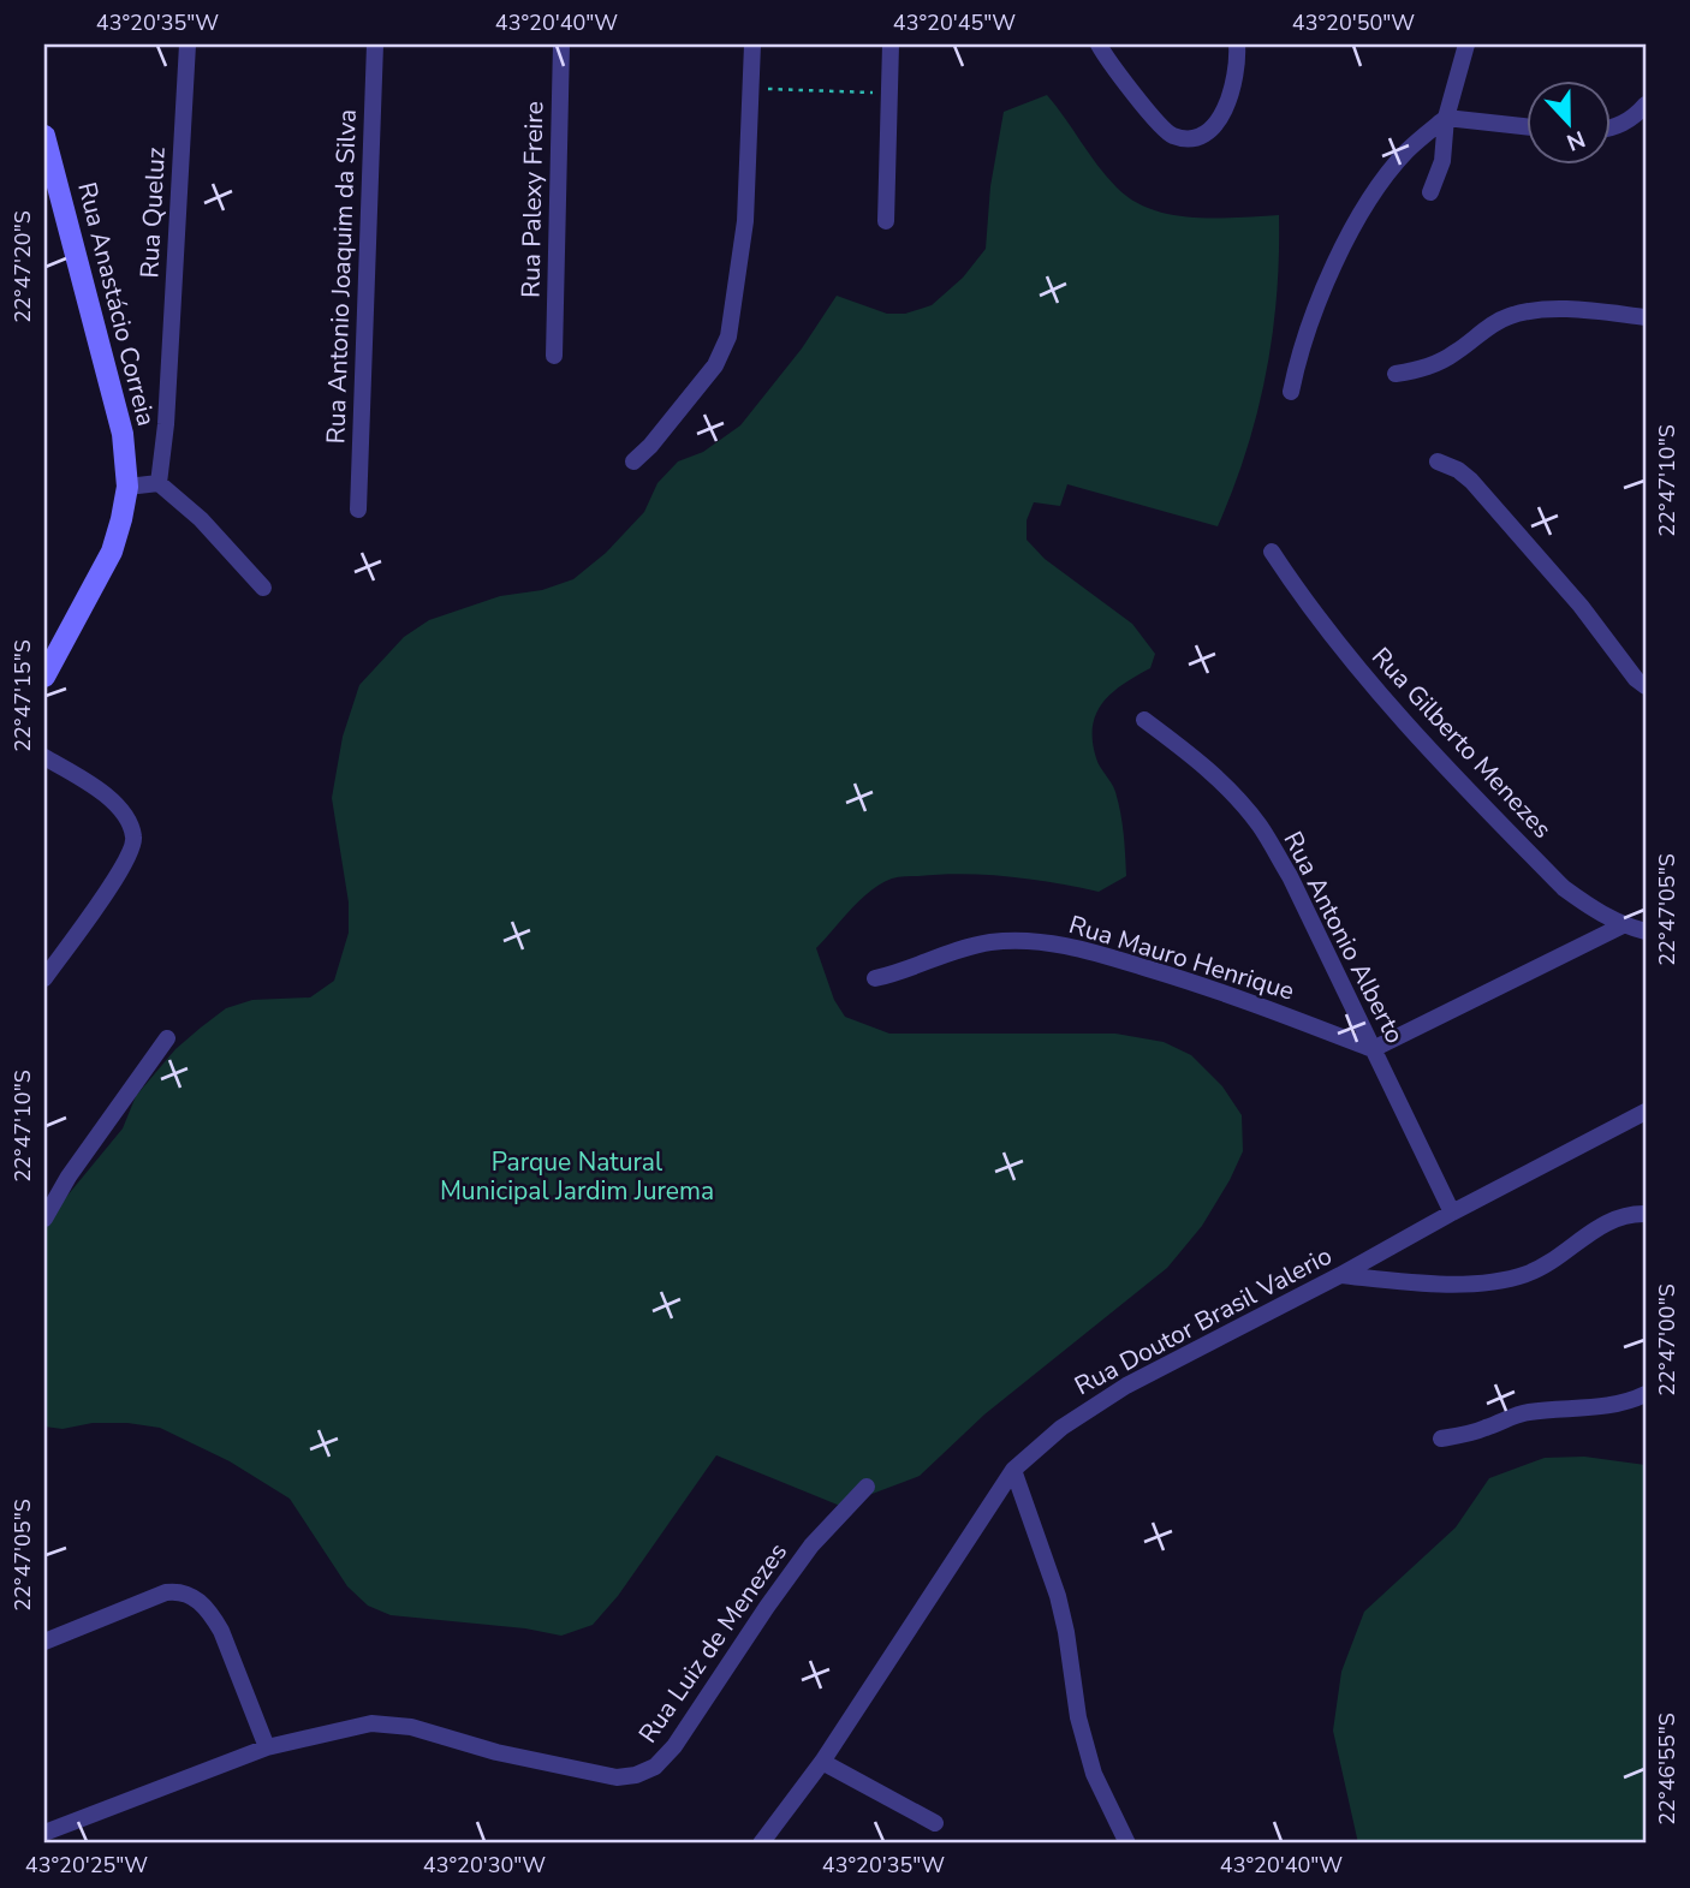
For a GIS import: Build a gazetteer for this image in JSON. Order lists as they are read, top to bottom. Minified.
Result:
{"streets":{"main road":["Rua Anastácio Correia"],"street":["Rua Palexy Freire","Rua Queluz","Rua Antonio Joaquim da Silva","Rua Gilberto Menezes","Rua Antonio Alberto","Rua Mauro Henrique","Rua Doutor Brasil Valerio","Rua Luiz de Menezes"]},"crossings":[["Rua Antonio Alberto","Rua Mauro Henrique"],["Rua Antonio Alberto","Rua Doutor Brasil Valerio"]],"parks":["Parque Natural Municipal Jardim Jurema"],"north":"bottom","coordinates":["43°20'35\"W","43°20'40\"W","43°20'45\"W","43°20'50\"W","22°47'20\"S","22°47'10\"S","22°47'15\"S","22°47'05\"S","22°47'00\"S","22°46'55\"S","43°20'25\"W","43°20'30\"W"]}
